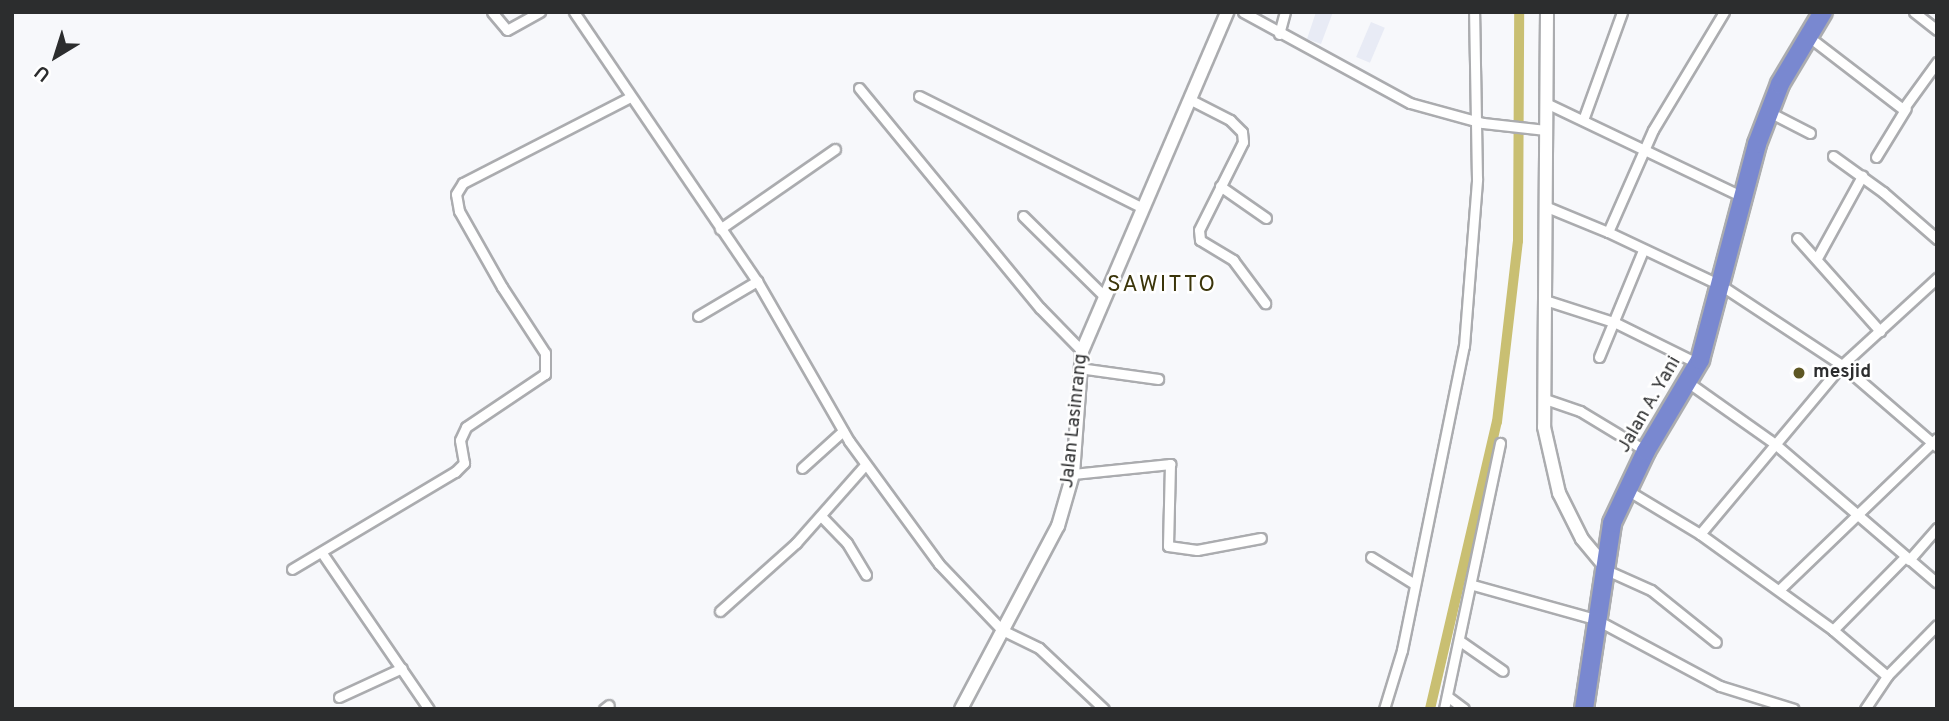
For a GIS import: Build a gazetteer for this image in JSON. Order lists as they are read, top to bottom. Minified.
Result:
{"streets":{"highway":["Jalan A. Yani"],"street":["Jalan Lasinrang"]},"districts":["SAWITTO"],"places":["mesjid"],"north":"bottom left"}
